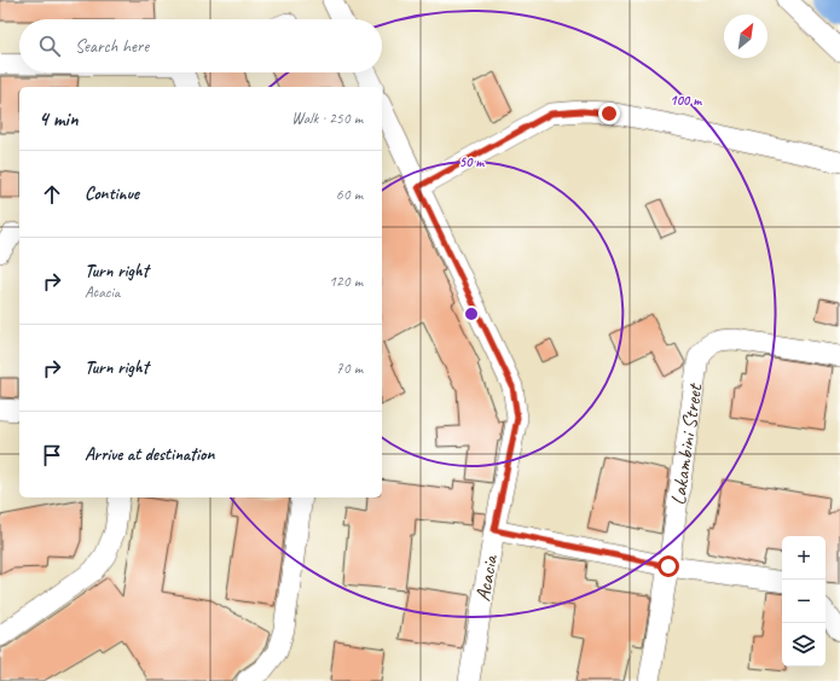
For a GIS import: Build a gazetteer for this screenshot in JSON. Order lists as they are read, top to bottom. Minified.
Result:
{"streets":{"street":["Lakambini Street","Acacia"]},"north":"top right","page":{"search":"Search here","heading":["4 min","Walk · 250 m"],"list":[["Continue","60 m"],["Turn right","Acacia","120 m"],["Turn right","70 m"],"Arrive at destination"],"map_buttons":["+","−"]},"rings":["100 m","50 m"]}
